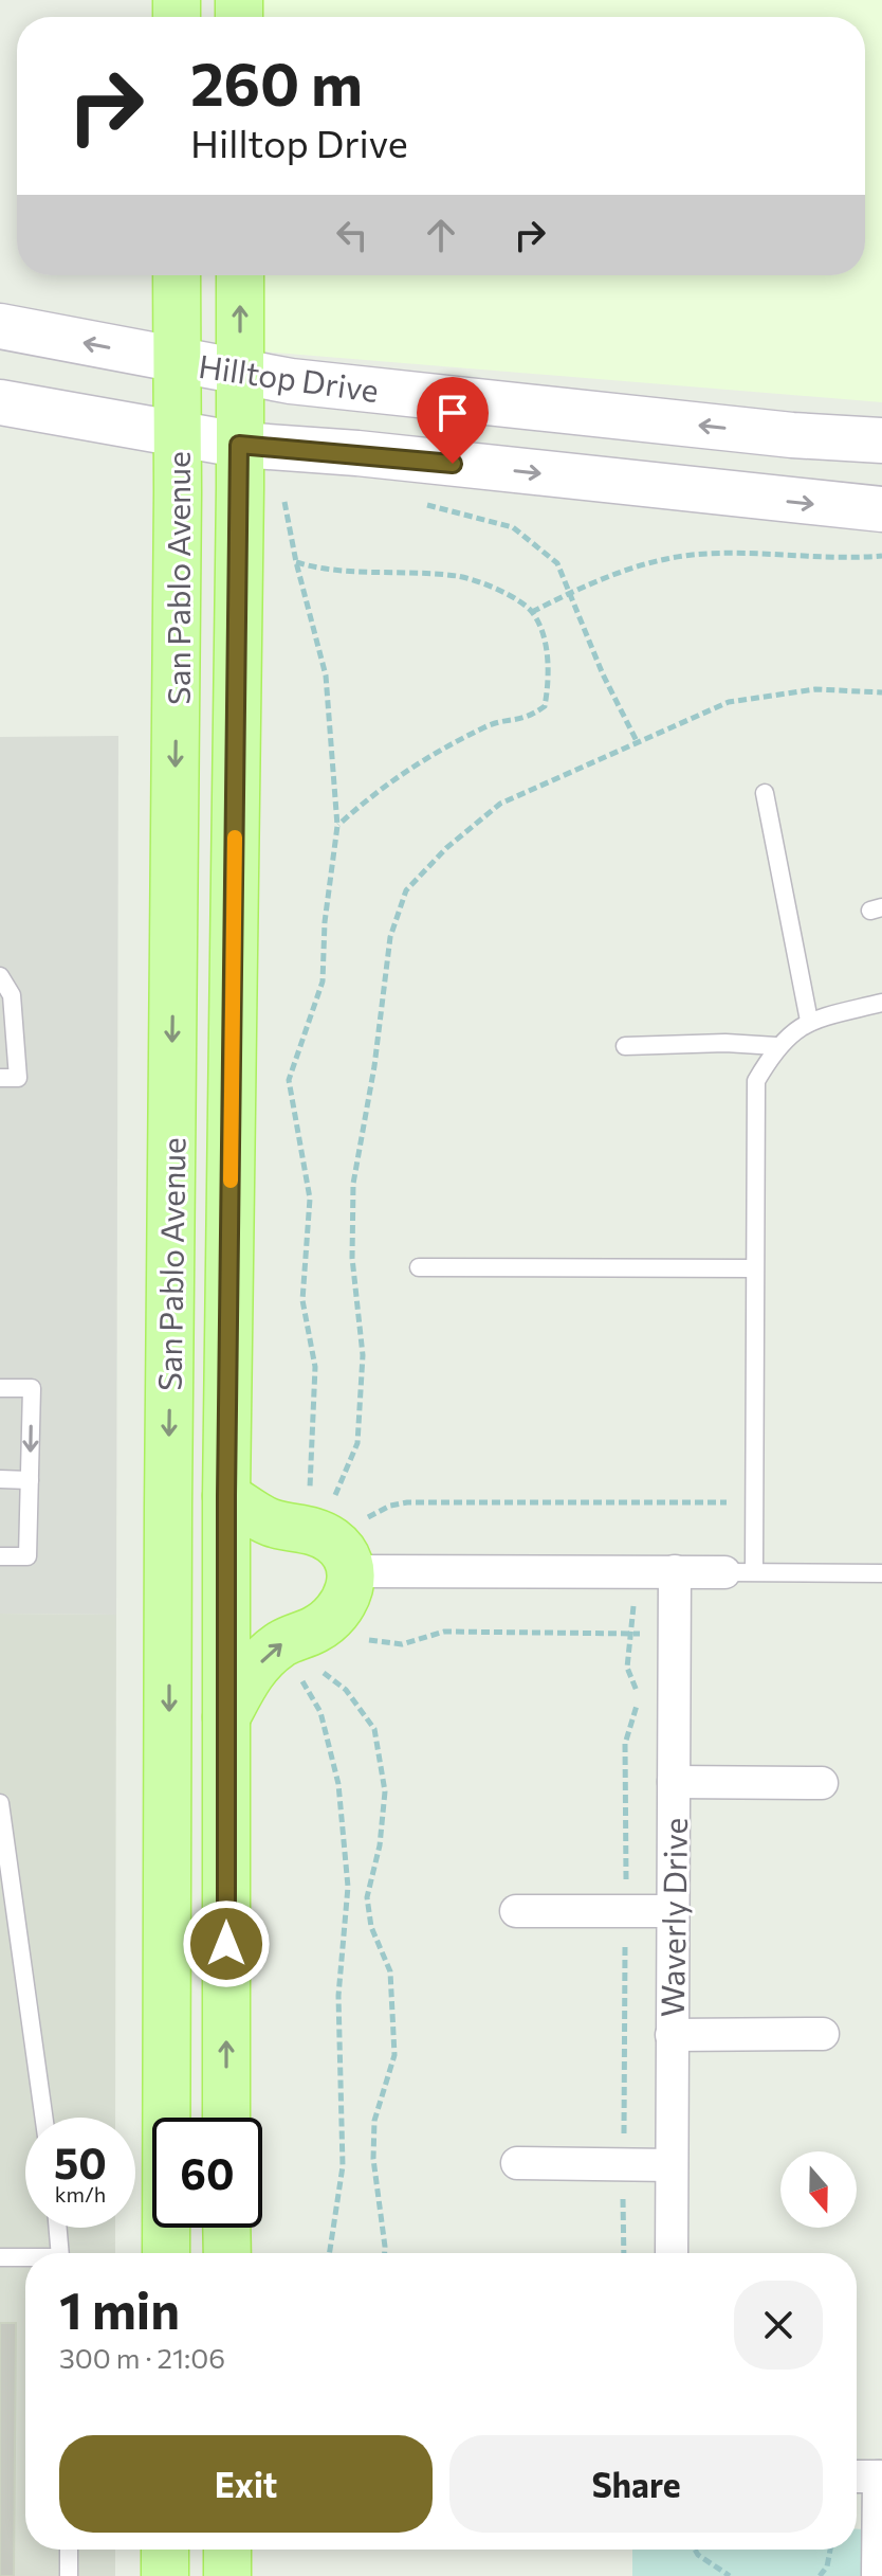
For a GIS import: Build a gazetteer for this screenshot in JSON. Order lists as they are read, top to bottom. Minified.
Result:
{"streets":{"main road":["Hilltop Drive","San Pablo Avenue"],"street":["Waverly Drive"]},"crossings":[["Hilltop Drive","San Pablo Avenue"]],"north":"bottom","page":{"turn":["260 m","Hilltop Drive"],"speed":"50 km/h","limit":"60","heading":["1 min","300 m · 21:06"],"buttons":["Exit","Share"]}}
